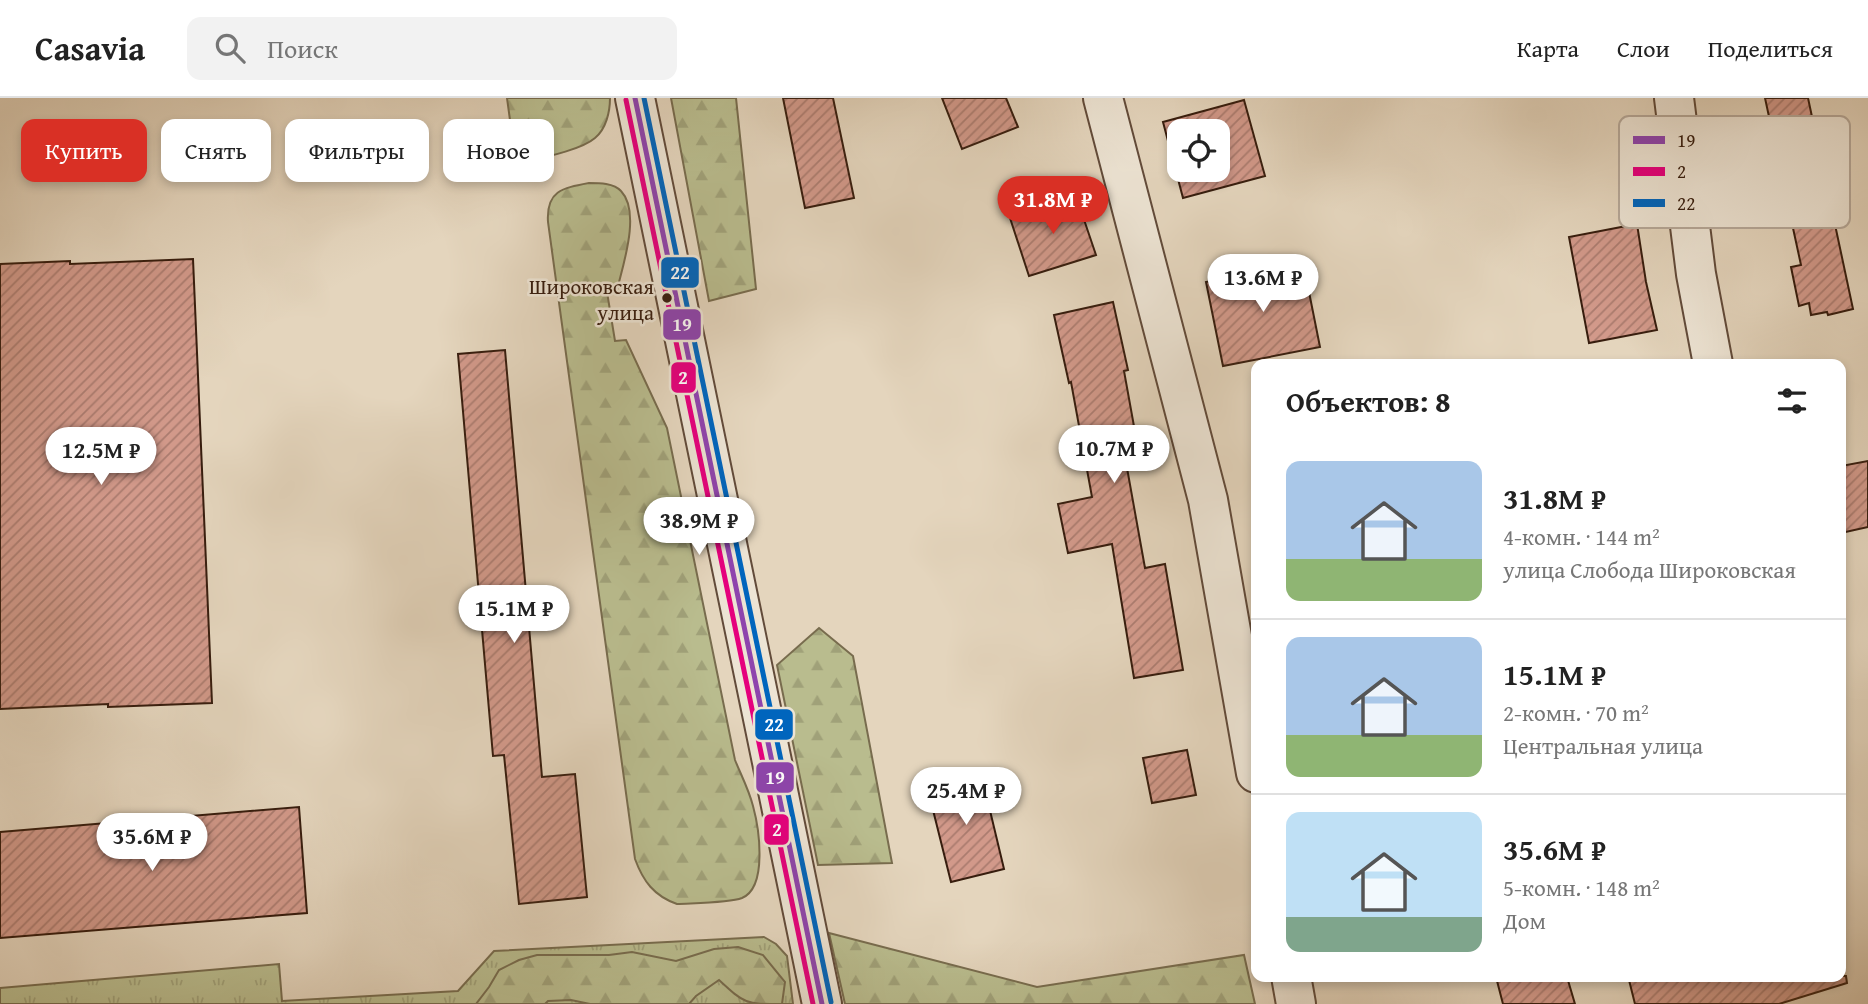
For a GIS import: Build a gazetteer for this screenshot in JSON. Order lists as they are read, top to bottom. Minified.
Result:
{"places":["Широковская улица"],"lines":["transit line 19","transit line 22","transit line 2"],"legend":["19","2","22"],"page":{"header":"Casavia","search":"Поиск","nav":["Карта","Слои","Поделиться"],"chip":["Купить","Снять","Фильтры","Новое"],"price":["31.8M ₽","13.6M ₽","10.7M ₽","12.5M ₽","38.9M ₽","15.1M ₽","25.4M ₽","35.6M ₽"],"heading":"Объектов: 8","list":[{"name":"31.8M ₽","note":"4-комн. · 144 m² · улица Слобода Широковская"},{"name":"15.1M ₽","note":"2-комн. · 70 m² · Центральная улица"},{"name":"35.6M ₽","note":"5-комн. · 148 m² · Дом"}]}}
